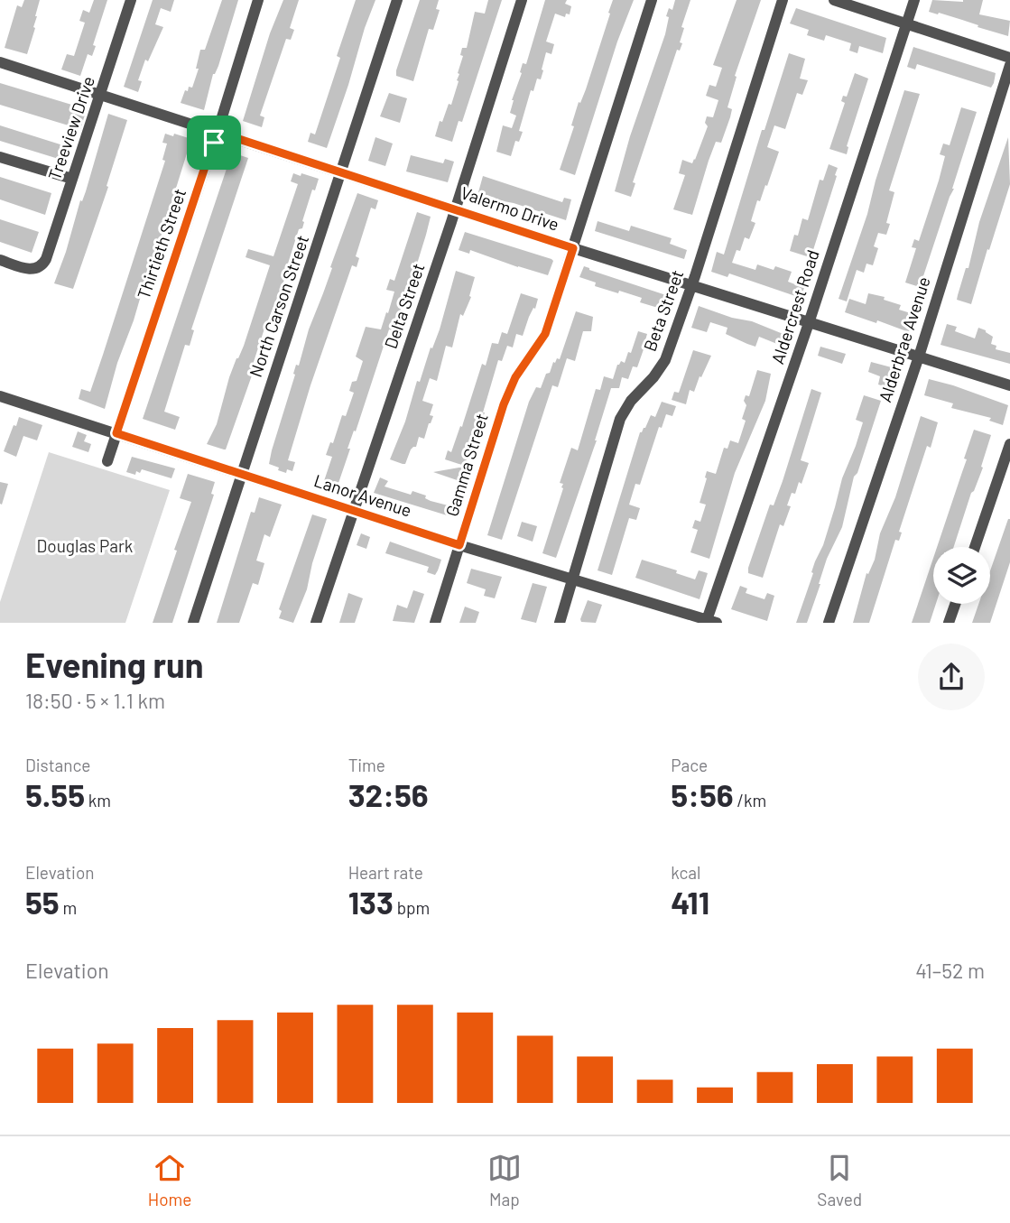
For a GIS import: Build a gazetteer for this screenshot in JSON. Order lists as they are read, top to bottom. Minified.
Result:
{"streets":{"street":["Treeview Drive","Valermo Drive","Thirtieth Street","North Carson Street","Delta Street","Aldercrest Road","Beta Street","Alderbrae Avenue","Gamma Street","Lanor Avenue"]},"crossings":[["Treeview Drive","Valermo Drive"],["Valermo Drive","Thirtieth Street"],["Valermo Drive","North Carson Street"],["Valermo Drive","Delta Street"],["Valermo Drive","Aldercrest Road"],["Valermo Drive","Beta Street"],["Valermo Drive","Alderbrae Avenue"],["Valermo Drive","Gamma Street"],["Thirtieth Street","Lanor Avenue"],["North Carson Street","Lanor Avenue"],["Delta Street","Lanor Avenue"],["Aldercrest Road","Lanor Avenue"],["Beta Street","Lanor Avenue"],["Gamma Street","Lanor Avenue"]],"parks":["Douglas Park"],"page":{"heading":["Evening run","18:50 · 5 × 1.1 km"],"stats":[["Distance","5.55 km"],["Time","32:56"],["Pace","5:56 /km"],["Elevation","55 m"],["Heart rate","133 bpm"],["kcal","411"]],"chart":["Elevation","41–52 m"],"tabs":["Home","Map","Saved"]}}
